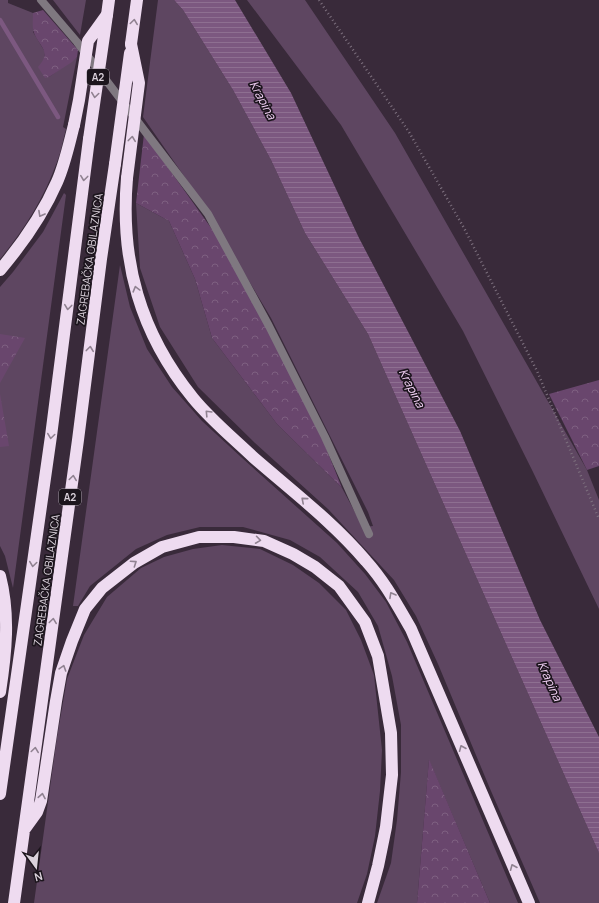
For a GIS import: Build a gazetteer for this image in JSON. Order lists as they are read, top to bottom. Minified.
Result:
{"streets":{"highway":["A2","ZAGREBAČKA OBILAZNICA"]},"crossings":[["A2","ZAGREBAČKA OBILAZNICA"]],"water":["Krapina"],"north":"bottom"}
